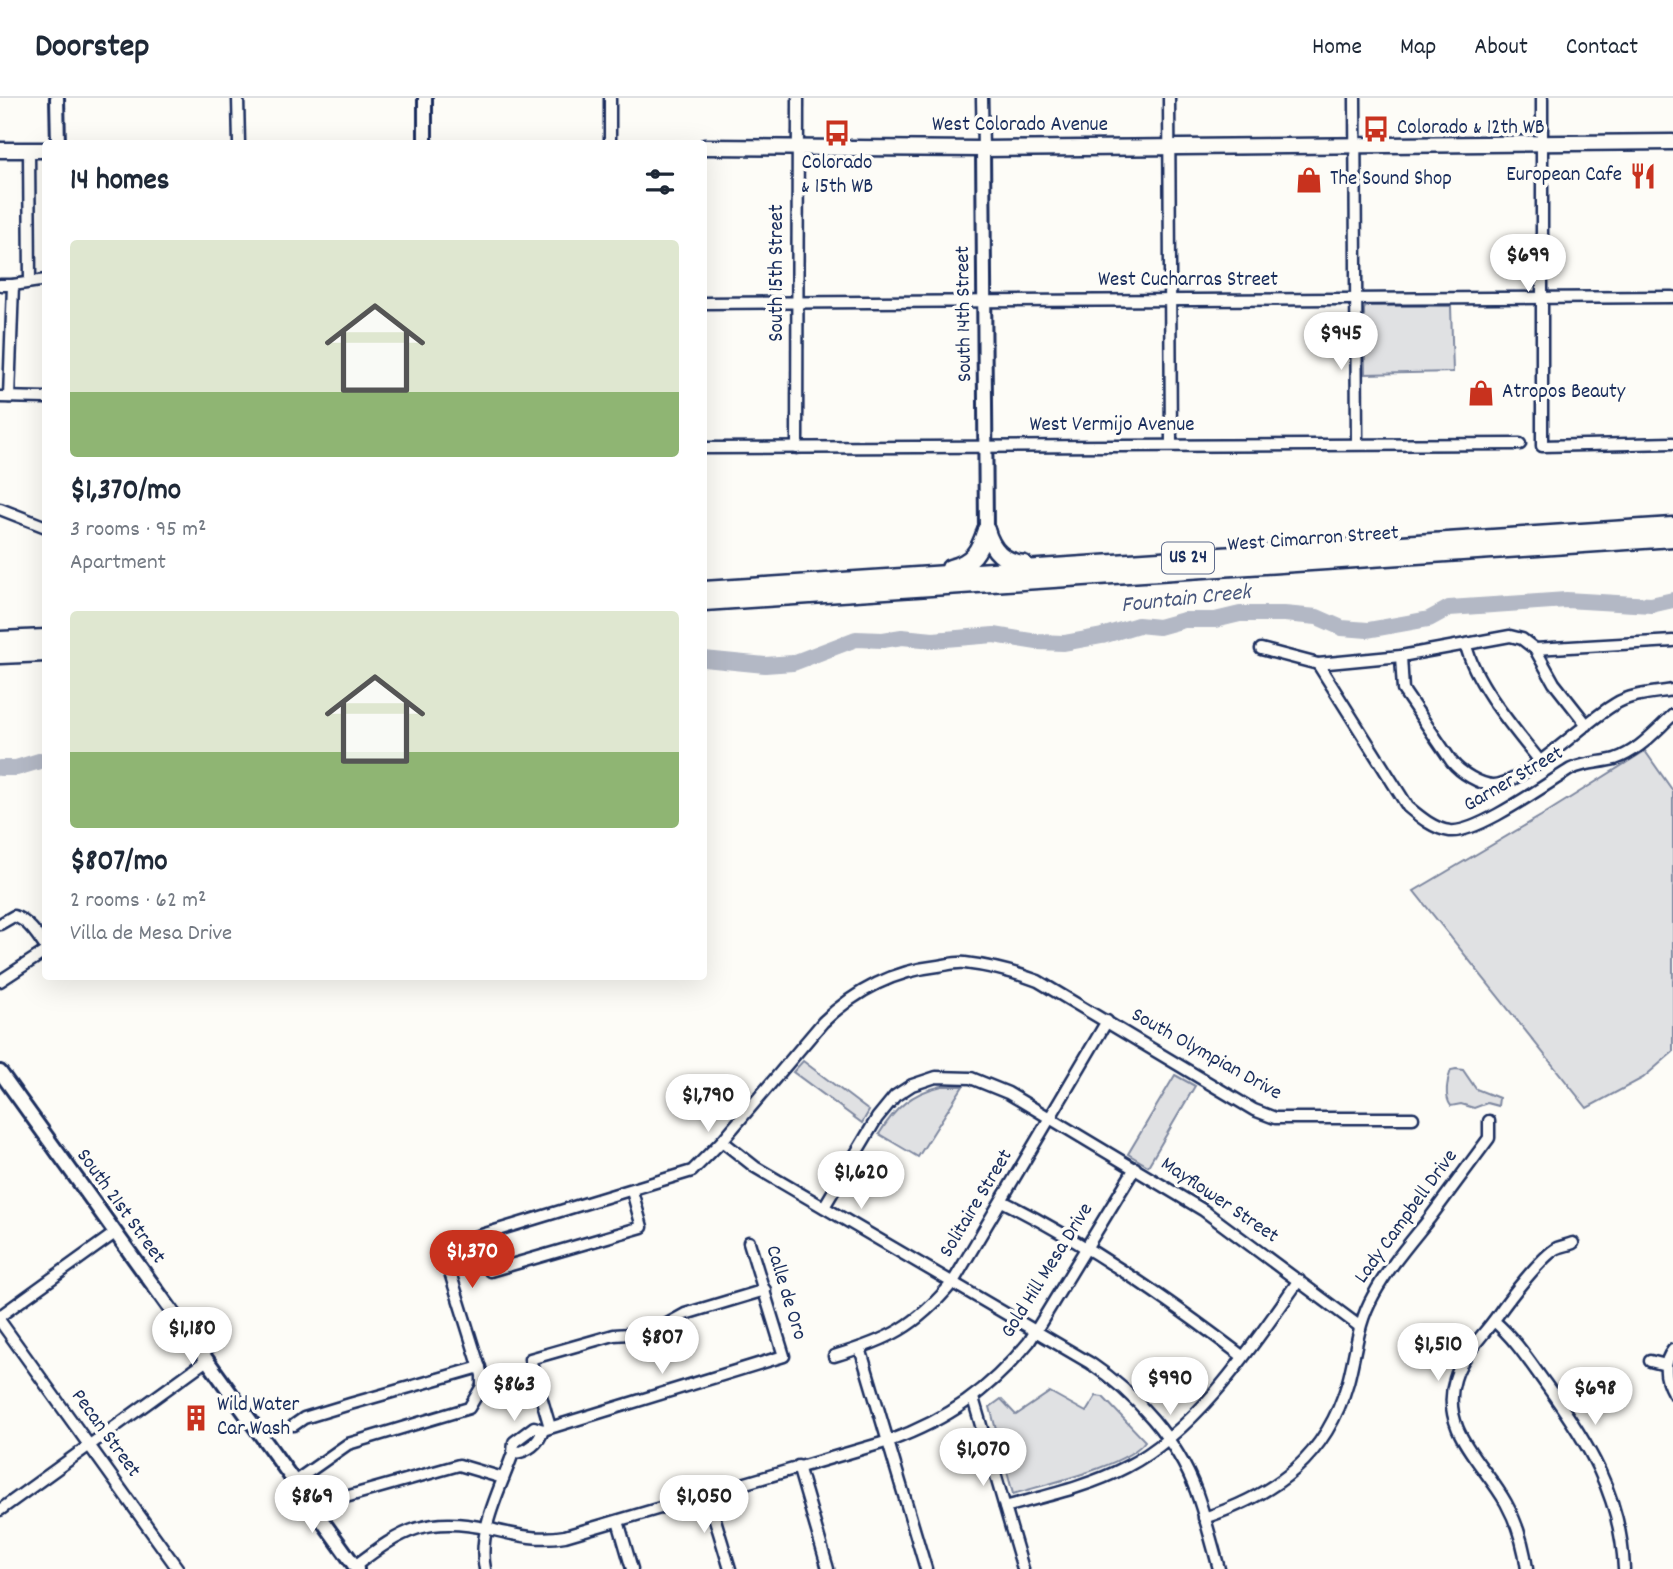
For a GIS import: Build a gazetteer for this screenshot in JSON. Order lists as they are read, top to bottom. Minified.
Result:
{"streets":{"highway":["West Cimarron Street","US 24"],"main road":["West Colorado Avenue","South 14th Street","South 21st Street"],"street":["South 15th Street","West Cucharras Street","West Vermijo Avenue","Garner Street","South Olympian Drive","Mayflower Street","Solitaire Street","Lady Campbell Drive","Gold Hill Mesa Drive","Calle de Oro","Pecan Street"]},"crossings":[["West Colorado Avenue","South 15th Street"],["West Colorado Avenue","South 14th Street"],["South 15th Street","West Cucharras Street"],["South 15th Street","West Vermijo Avenue"],["West Cucharras Street","South 14th Street"],["South 14th Street","West Vermijo Avenue"],["South Olympian Drive","Solitaire Street"],["Mayflower Street","Solitaire Street"],["Mayflower Street","Lady Campbell Drive"],["Mayflower Street","Gold Hill Mesa Drive"],["South 21st Street","Gold Hill Mesa Drive"]],"water":["Fountain Creek"],"places":{"bus stop":["Colorado & 12th WB","Colorado & 15th WB"],"restaurant":["European Cafe"],"shop":["The Sound Shop","Atropos Beauty"],"building":["Wild Water Car Wash"]},"page":{"header":"Doorstep","nav":["Home","Map","About","Contact"],"heading":"14 homes","list":[{"name":"$1,370/mo","note":"3 rooms · 95 m² · Apartment"},{"name":"$807/mo","note":"2 rooms · 62 m² · Villa de Mesa Drive"}],"price":["$699","$945","$1,790","$1,620","$1,370","$1,180","$807","$1,510","$990","$863","$698","$1,070","$869","$1,050"]}}
